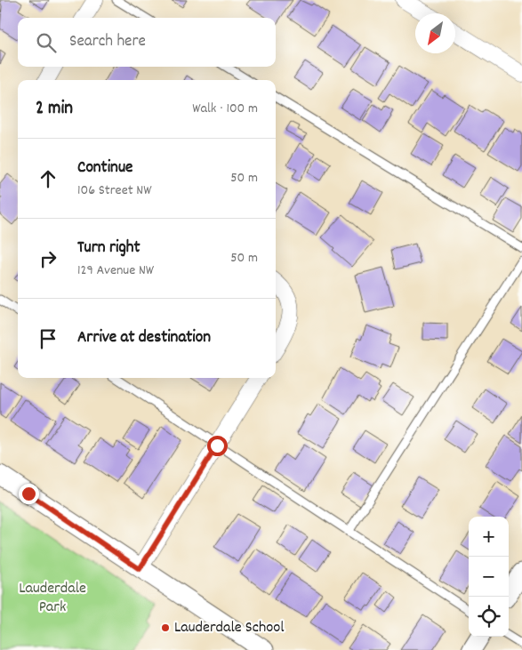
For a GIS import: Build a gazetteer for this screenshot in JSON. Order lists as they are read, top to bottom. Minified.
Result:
{"parks":["Lauderdale Park"],"places":["Lauderdale School"],"north":"bottom left","page":{"search":"Search here","heading":["2 min","Walk · 100 m"],"list":[["Continue","106 Street NW","50 m"],["Turn right","129 Avenue NW","50 m"],"Arrive at destination"],"map_buttons":["+","−"]}}
